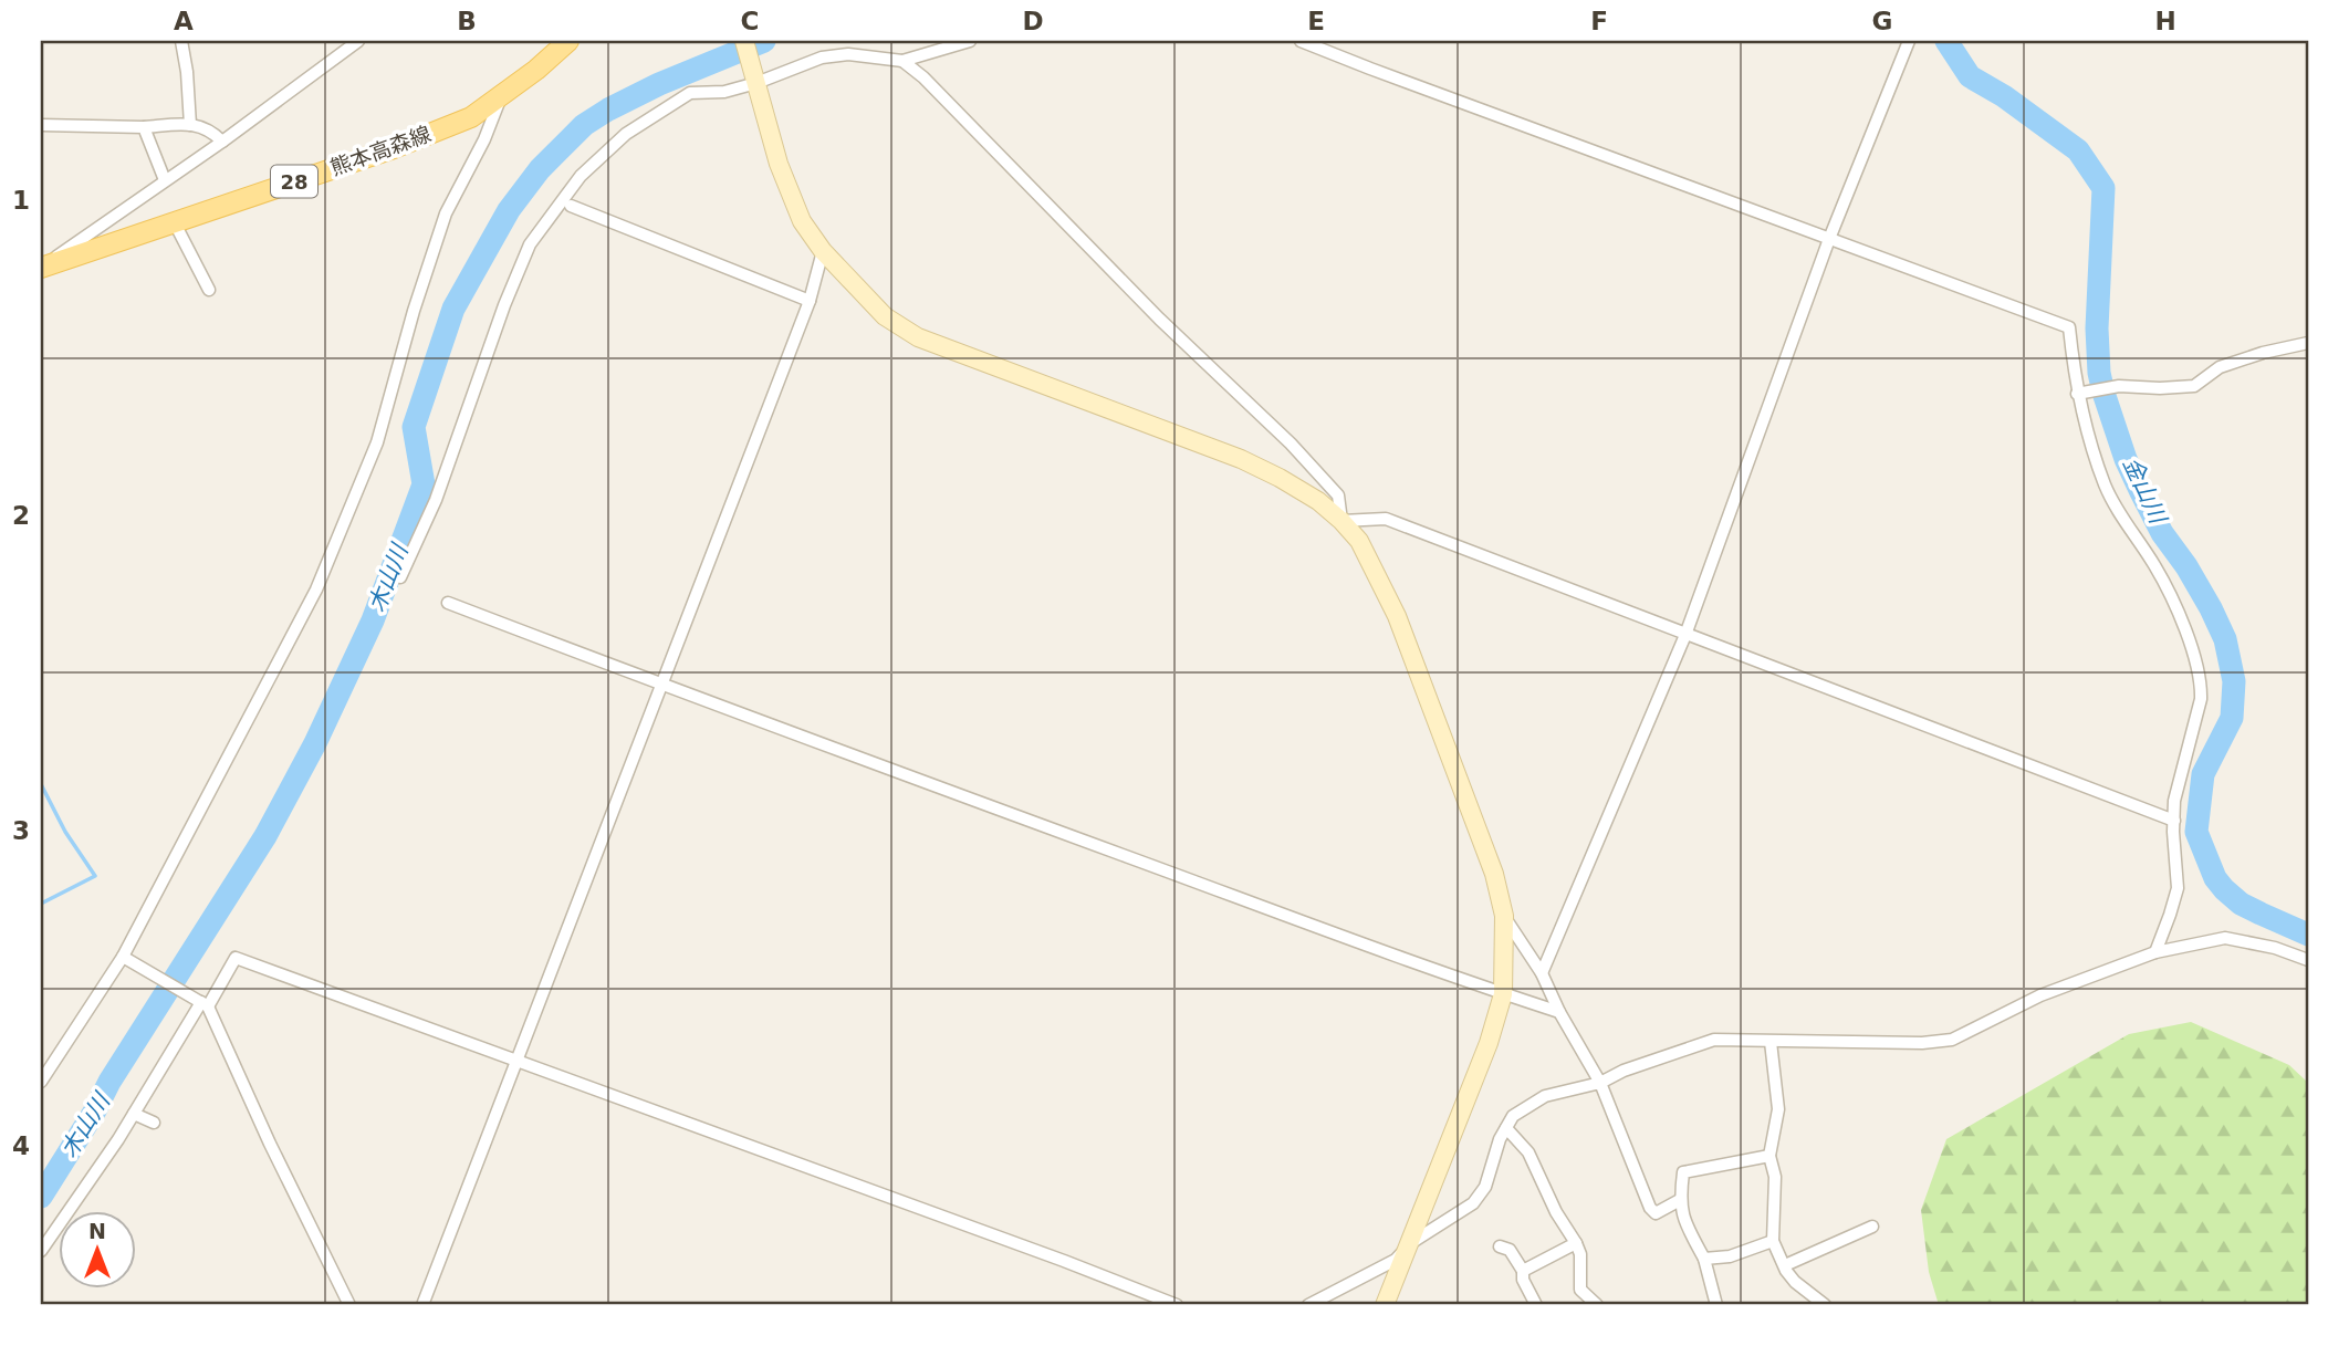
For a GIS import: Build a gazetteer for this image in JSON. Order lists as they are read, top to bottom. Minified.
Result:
{"streets":{"main road":["熊本高森線","28"]},"water":["金山川","木山川"],"north":"top","grid":{"columns":["A","B","C","D","E","F","G","H"],"rows":["1","2","3","4"]}}
